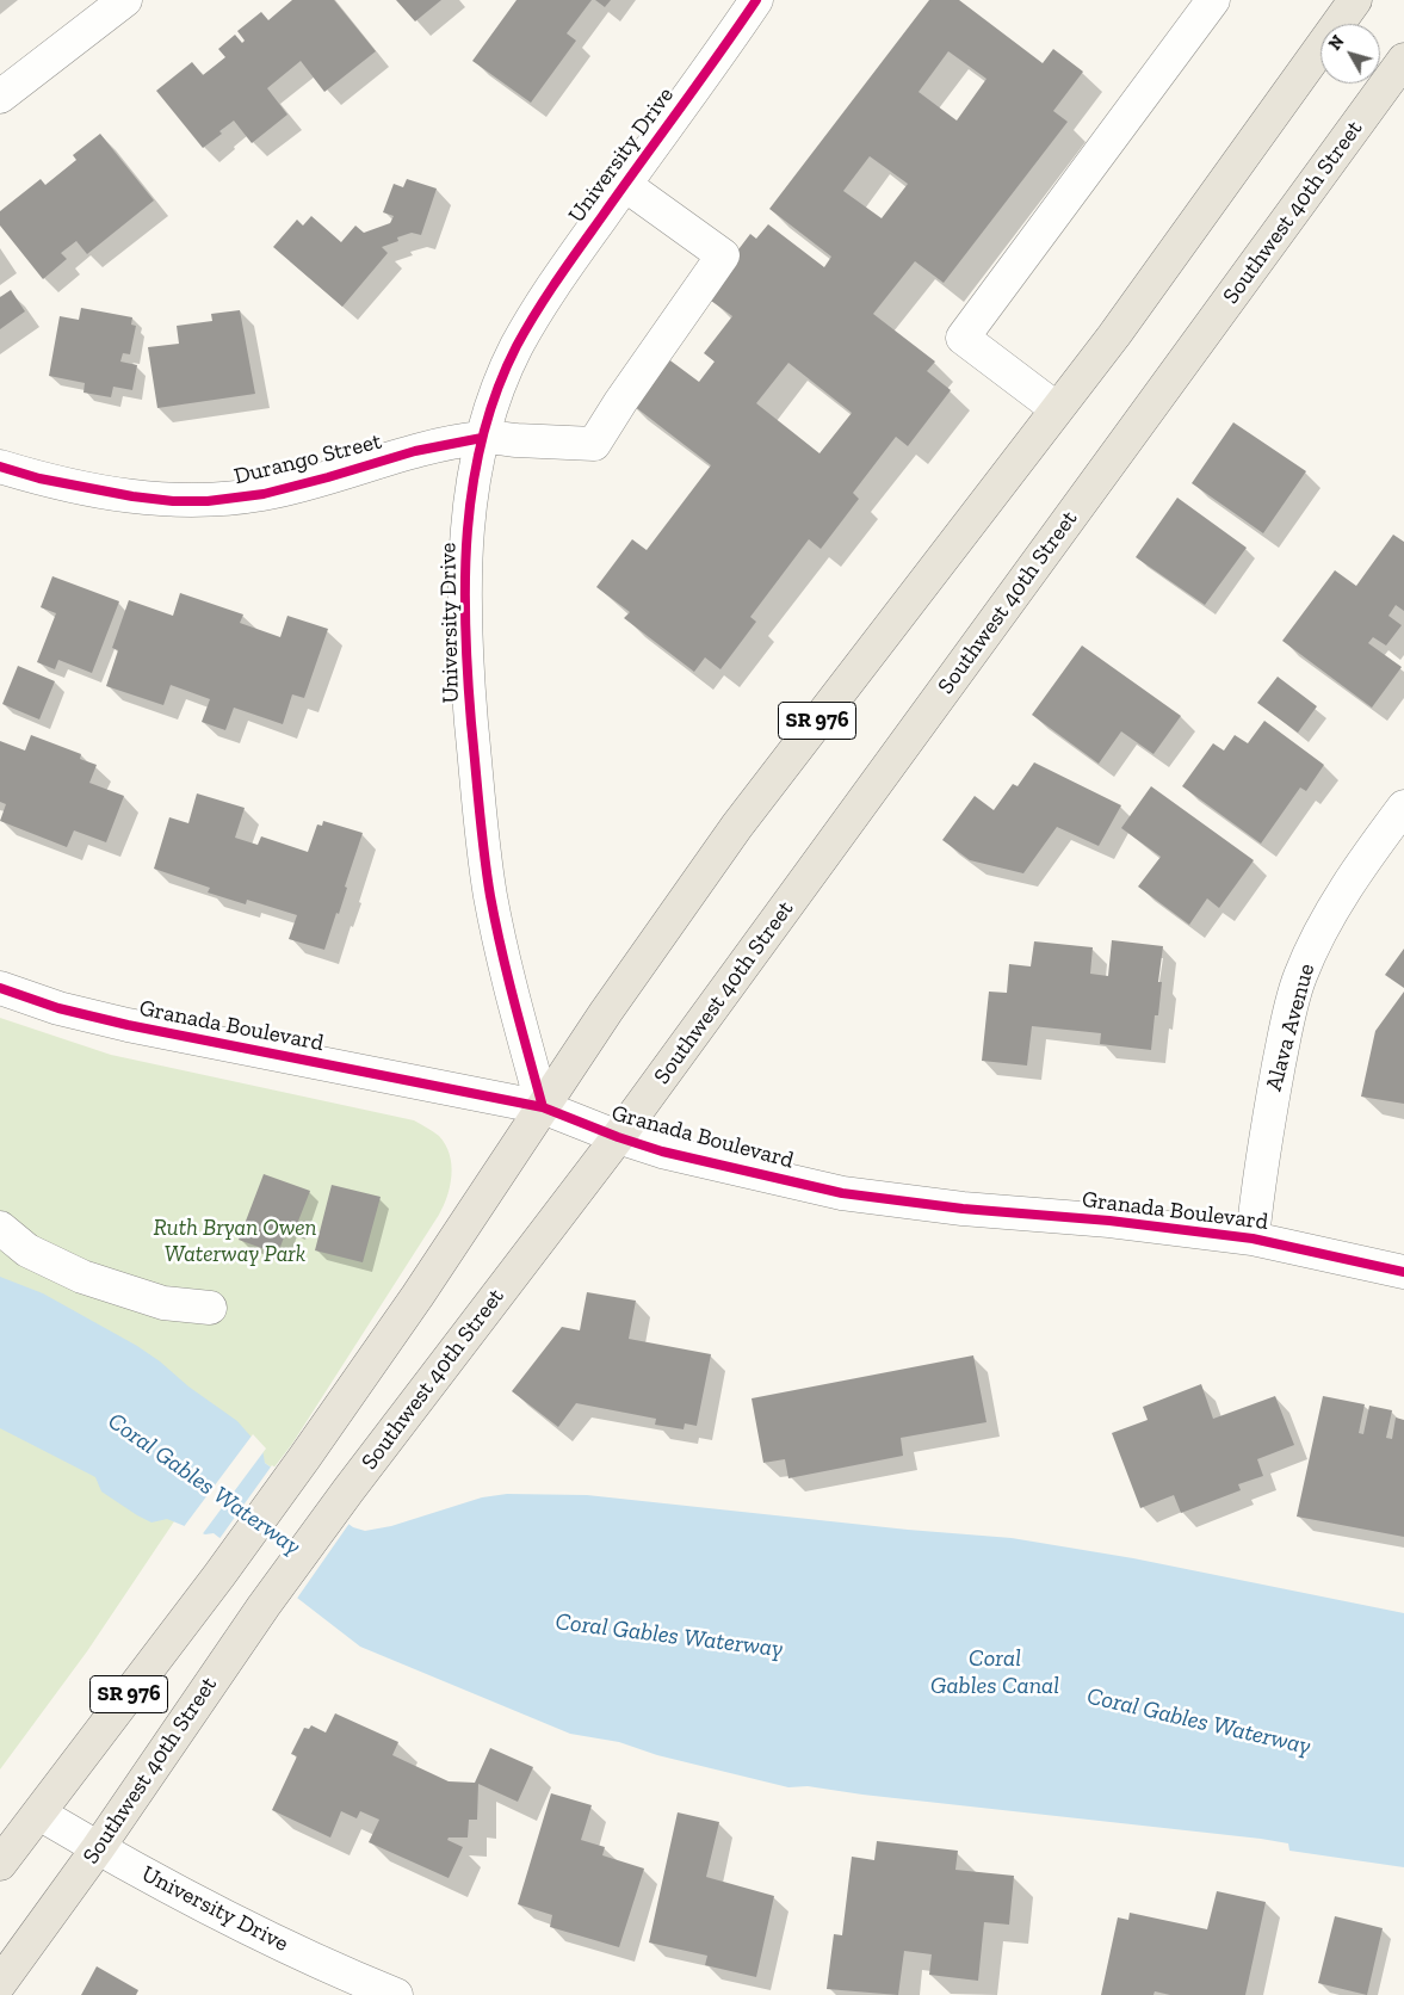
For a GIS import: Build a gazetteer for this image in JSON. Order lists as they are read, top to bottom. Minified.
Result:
{"streets":{"main road":["Southwest 40th Street","SR 976"],"street":["University Drive","Durango Street","Granada Boulevard","Alava Avenue"]},"crossings":[["University Drive","Southwest 40th Street"],["University Drive","Durango Street"],["University Drive","SR 976"],["University Drive","Granada Boulevard"],["Southwest 40th Street","Granada Boulevard"],["SR 976","Granada Boulevard"],["Granada Boulevard","Alava Avenue"]],"water":["Coral Gables Waterway","Coral Gables Canal"],"parks":["Ruth Bryan Owen Waterway Park"],"north":"top left"}
